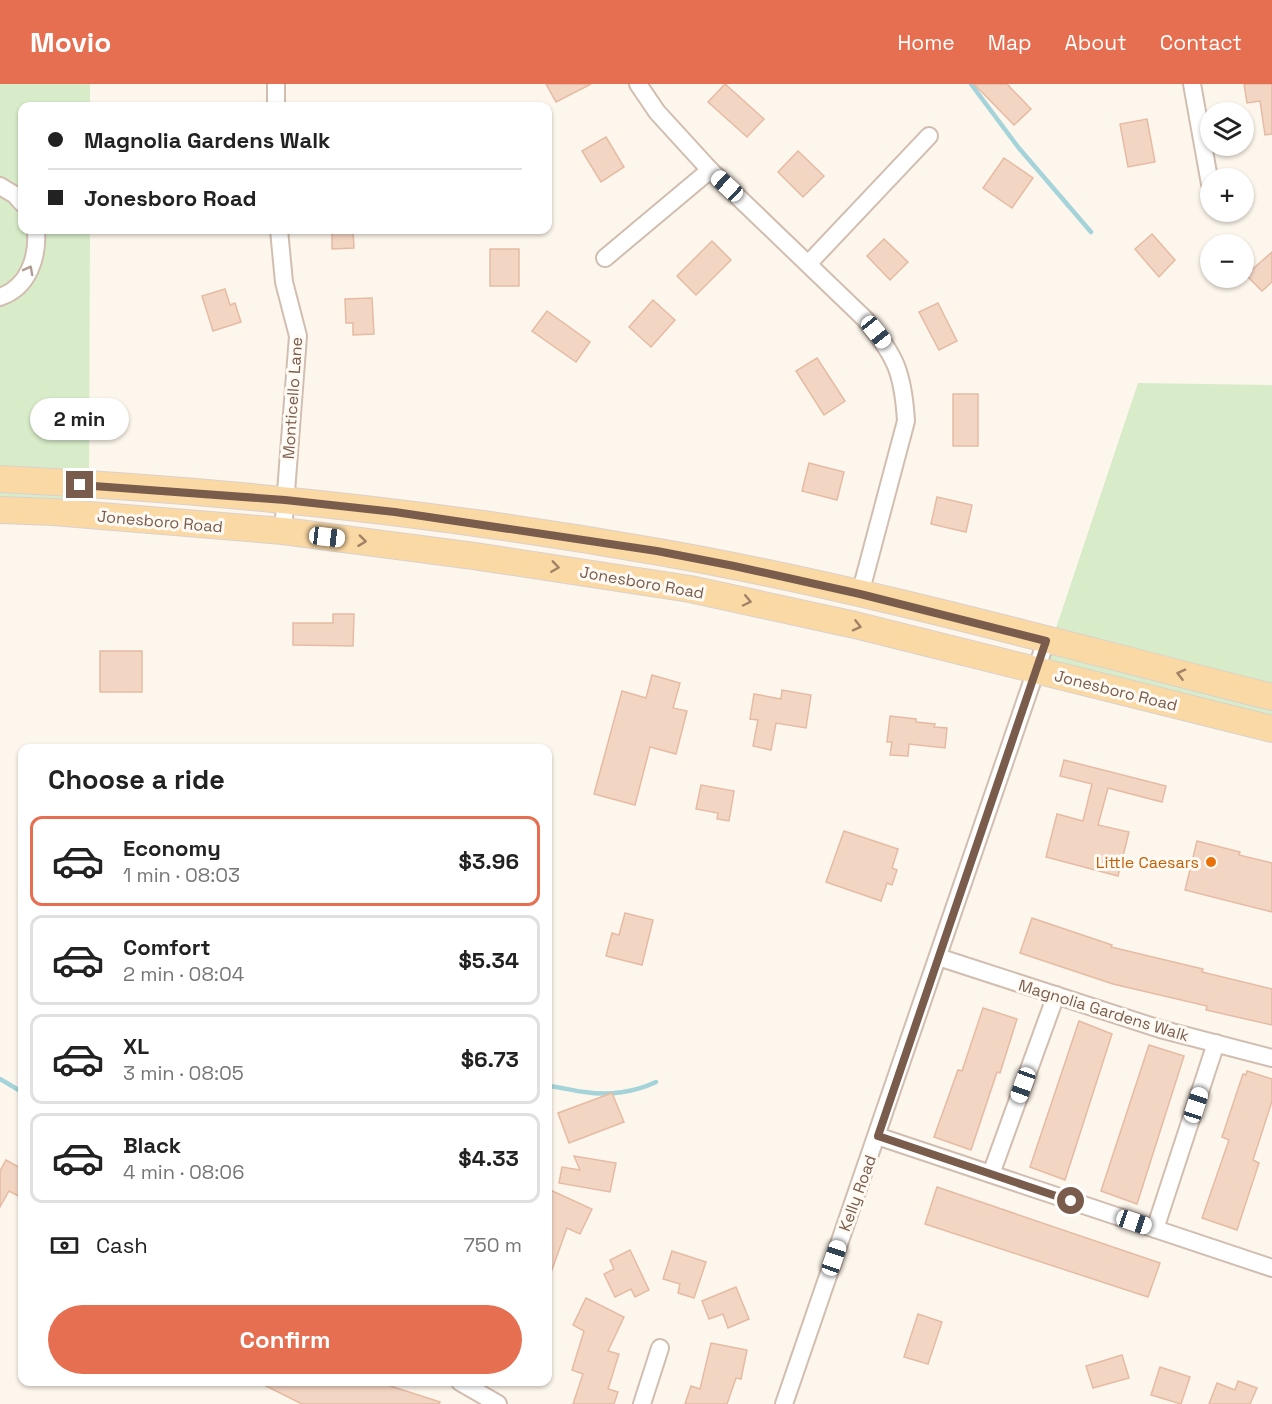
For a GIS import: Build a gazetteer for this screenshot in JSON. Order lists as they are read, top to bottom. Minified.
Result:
{"streets":{"main road":["Jonesboro Road"],"street":["Monticello Lane","Magnolia Gardens Walk","Kelly Road"]},"crossings":[["Monticello Lane","Jonesboro Road"],["Jonesboro Road","Kelly Road"],["Magnolia Gardens Walk","Kelly Road"]],"places":["Little Caesars"],"page":{"header":"Movio","nav":["Home","Map","About","Contact"],"map_buttons":["+","−"],"banner":["Magnolia Gardens Walk","Jonesboro Road"],"bubble":"2 min","heading":"Choose a ride","list":[{"name":"Economy","note":"1 min · 08:03","value":"$3.96"},{"name":"Comfort","note":"2 min · 08:04","value":"$5.34"},{"name":"XL","note":"3 min · 08:05","value":"$6.73"},{"name":"Black","note":"4 min · 08:06","value":"$4.33"}],"pay":["Cash","750 m"],"buttons":"Confirm"}}
